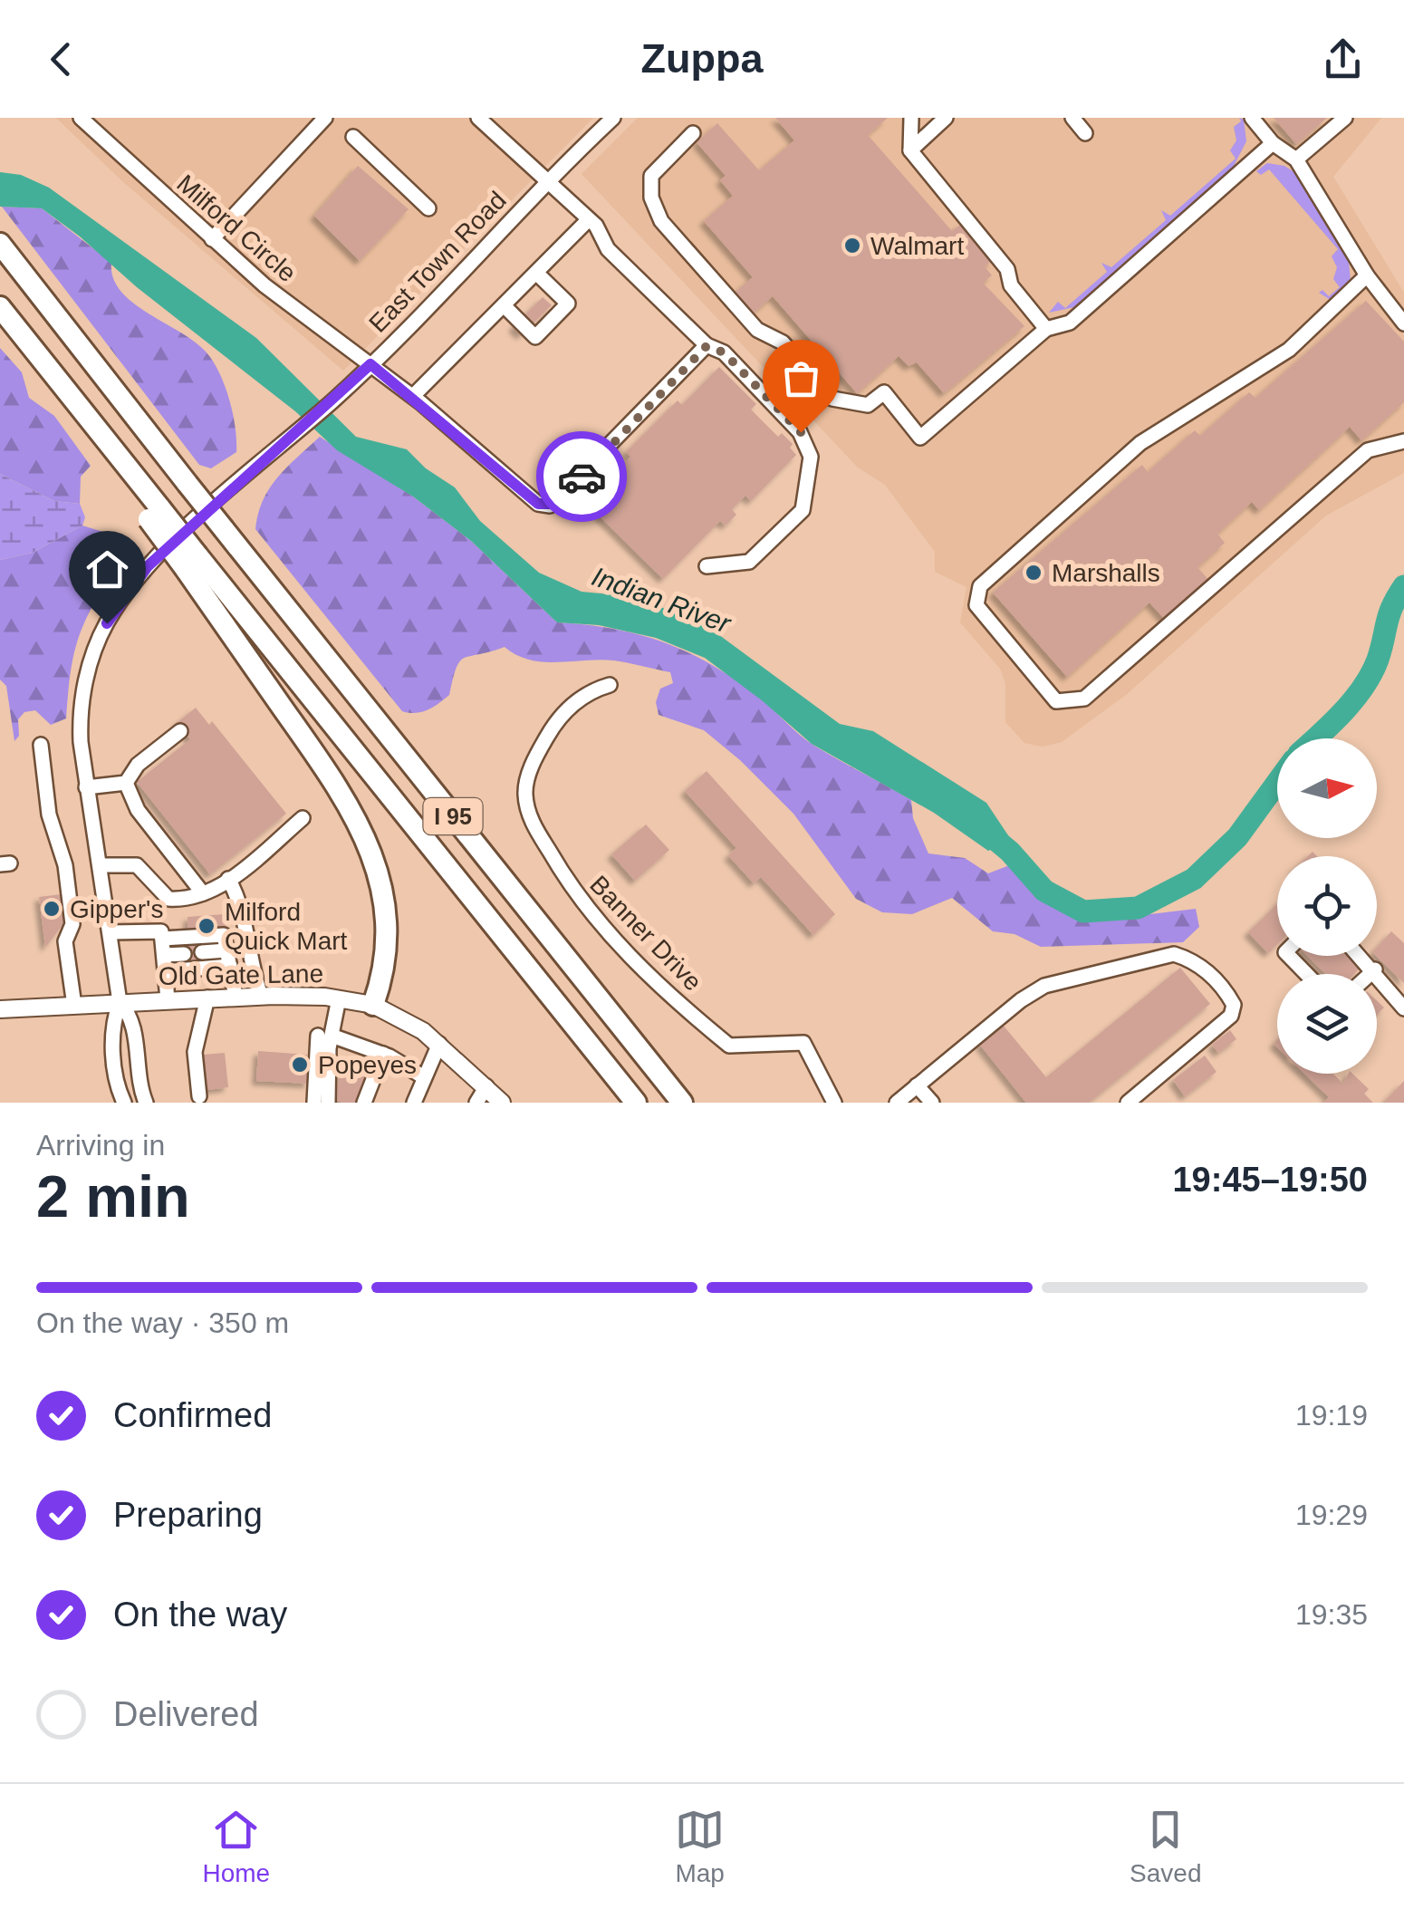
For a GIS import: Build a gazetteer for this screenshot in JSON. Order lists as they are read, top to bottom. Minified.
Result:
{"streets":{"highway":["I 95"],"main road":["Old Gate Lane"],"street":["Milford Circle","East Town Road","Banner Drive"]},"crossings":[["Milford Circle","East Town Road"],["East Town Road","Old Gate Lane"]],"water":["Indian River"],"places":["Walmart","Marshalls","Gipper's","Milford Quick Mart","Popeyes"],"north":"right","page":{"header":"Zuppa","heading":["2 min","Arriving in","19:45–19:50"],"bar":"On the way · 350 m","list":[["Confirmed","19:19"],["Preparing","19:29"],["On the way","19:35"],"Delivered"],"tabs":["Home","Map","Saved"]}}
